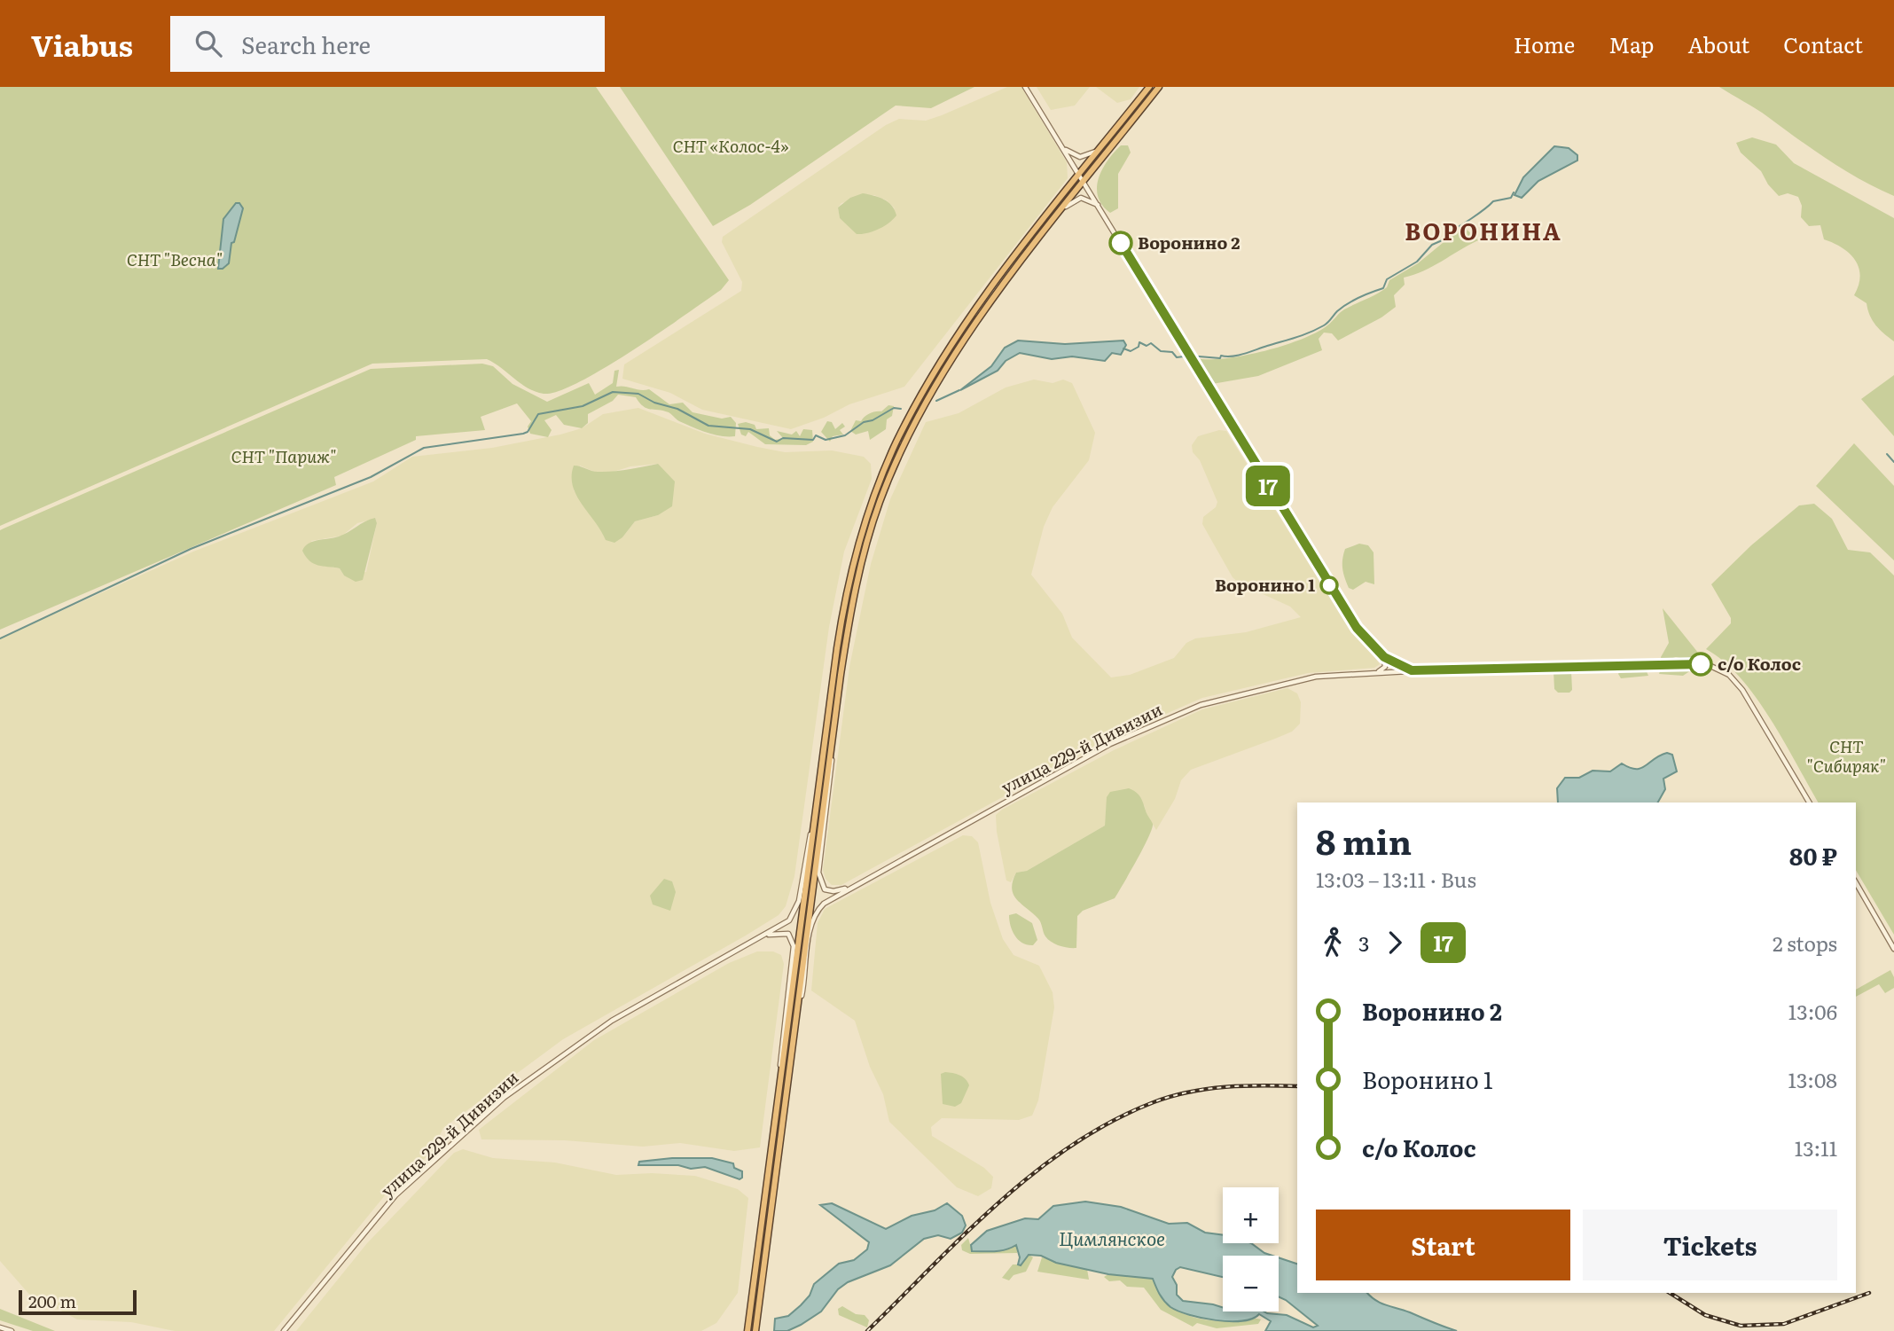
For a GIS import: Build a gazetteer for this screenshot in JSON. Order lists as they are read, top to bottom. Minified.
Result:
{"streets":{"street":["улица 229-й Дивизии"]},"districts":["ВОРОНИНА"],"water":["Цимлянское"],"parks":["СНТ «Колос-4»","СНТ \"Весна\"","СНТ \"Париж\"","СНТ \"Сибиряк\""],"places":["Воронино 2","Воронино 1","с/о Колос"],"lines":["bus line 17"],"scale_bar":"200 m","page":{"header":"Viabus","search":"Search here","nav":["Home","Map","About","Contact"],"on_map":"17","heading":["8 min","13:03 – 13:11 · Bus","80 ₽"],"legs":["3","17","2 stops"],"list":[{"name":"Воронино 2","value":"13:06"},{"name":"Воронино 1","value":"13:08"},{"name":"с/о Колос","value":"13:11"}],"map_buttons":["+","−"],"buttons":["Start","Tickets"],"scale":"200 m"}}
